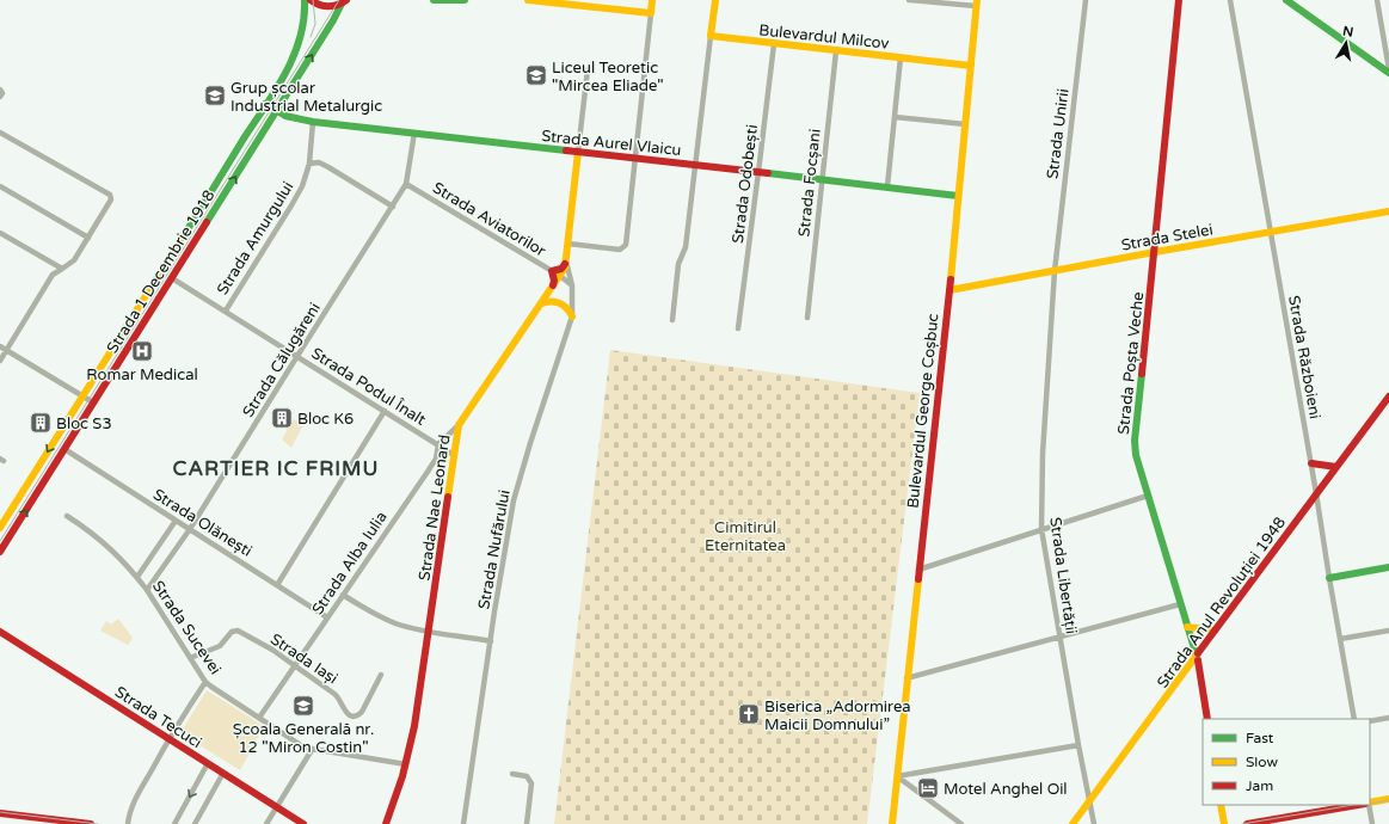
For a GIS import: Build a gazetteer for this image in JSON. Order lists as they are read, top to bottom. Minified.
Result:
{"streets":{"main road":["Bulevardul Milcov","Strada Aurel Vlaicu","Strada Stelei","Strada 1 Decembrie 1918","Strada Poșta Veche","Bulevardul George Coșbuc","Strada Nae Leonard","Strada Anul Revoluției 1948","Strada Tecuci"],"street":["Strada Unirii","Strada Focșani","Strada Odobești","Strada Aviatorilor","Strada Amurgului","Strada Războieni","Strada Călugăreni","Strada Podul Înalt","Strada Olănești","Strada Nufărului","Strada Alba Iulia","Strada Libertății","Strada Sucevei","Strada Iași"]},"crossings":[["Bulevardul Milcov","Strada Focșani"],["Bulevardul Milcov","Strada Odobești"],["Bulevardul Milcov","Bulevardul George Coșbuc"],["Strada Unirii","Strada Stelei"],["Strada Unirii","Strada Libertății"],["Strada Aurel Vlaicu","Strada Focșani"],["Strada Aurel Vlaicu","Strada Odobești"],["Strada Aurel Vlaicu","Strada Amurgului"],["Strada Aurel Vlaicu","Strada 1 Decembrie 1918"],["Strada Aurel Vlaicu","Strada Călugăreni"],["Strada Aurel Vlaicu","Bulevardul George Coșbuc"],["Strada Aurel Vlaicu","Strada Nae Leonard"],["Strada Aviatorilor","Strada Călugăreni"],["Strada Aviatorilor","Strada Nae Leonard"],["Strada Stelei","Strada Războieni"],["Strada Stelei","Strada Poșta Veche"],["Strada Stelei","Bulevardul George Coșbuc"],["Strada Stelei","Strada Libertății"],["Strada Amurgului","Strada Podul Înalt"],["Strada 1 Decembrie 1918","Strada Podul Înalt"],["Strada 1 Decembrie 1918","Strada Olănești"],["Strada Războieni","Strada Anul Revoluției 1948"],["Strada Călugăreni","Strada Podul Înalt"],["Strada Călugăreni","Strada Olănești"],["Strada Călugăreni","Strada Sucevei"],["Strada Poșta Veche","Strada Anul Revoluției 1948"],["Strada Podul Înalt","Strada Nae Leonard"],["Strada Podul Înalt","Strada Alba Iulia"],["Strada Nae Leonard","Strada Nufărului"],["Strada Nae Leonard","Strada Alba Iulia"],["Strada Nae Leonard","Strada Sucevei"],["Strada Olănești","Strada Alba Iulia"],["Strada Alba Iulia","Strada Sucevei"],["Strada Alba Iulia","Strada Iași"],["Strada Libertății","Strada Anul Revoluției 1948"],["Strada Sucevei","Strada Iași"]],"districts":["CARTIER IC FRIMU"],"parks":["Cimitirul Eternitatea"],"places":{"school or university":["Liceul Teoretic \"Mircea Eliade\"","Grup școlar Industrial Metalurgic","Școala Generală nr. 12 \"Miron Costin\""],"hospital":["Romar Medical"],"building":["Bloc K6","Bloc S3"],"church":["Biserica „Adormirea Maicii Domnului”"],"hotel":["Motel Anghel Oil"]},"legend":["Fast","Slow","Jam"],"north":"top"}
